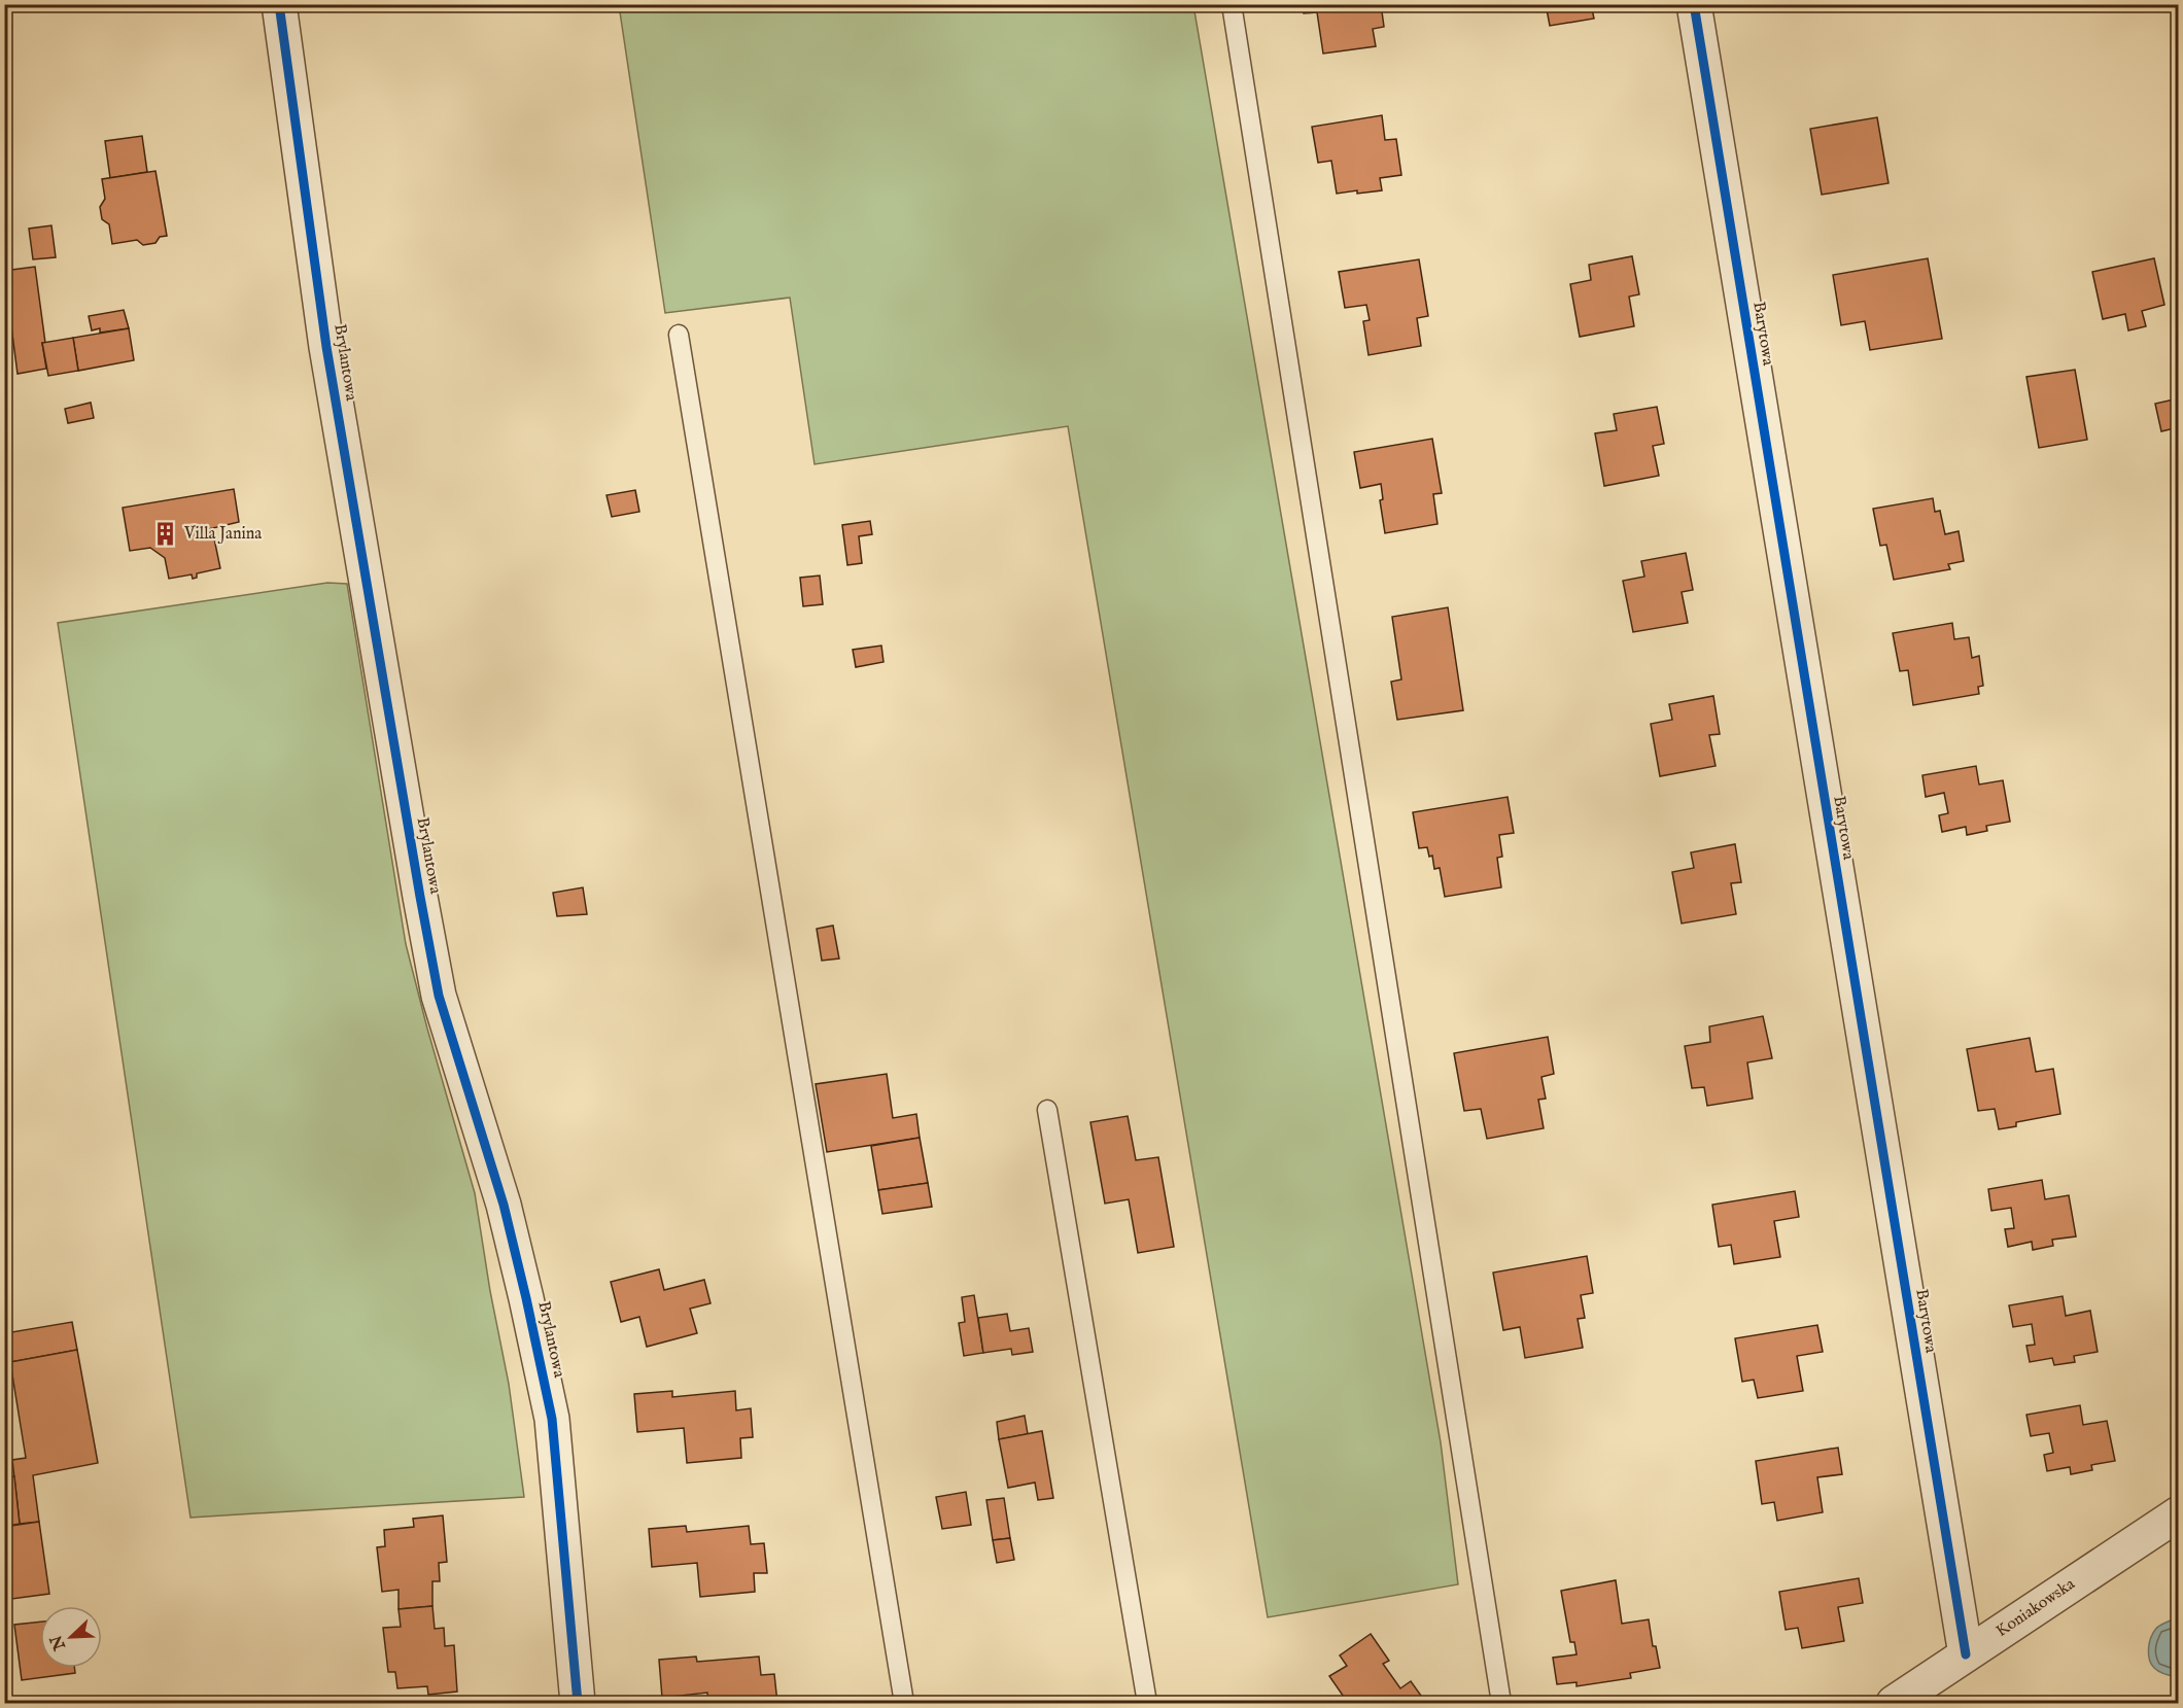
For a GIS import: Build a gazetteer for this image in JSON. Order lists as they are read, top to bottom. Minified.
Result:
{"streets":{"street":["Barytowa","Brylantowa","Koniakowska"]},"crossings":[["Barytowa","Koniakowska"]],"places":{"building":["Villa Janina"]},"north":"bottom left"}
